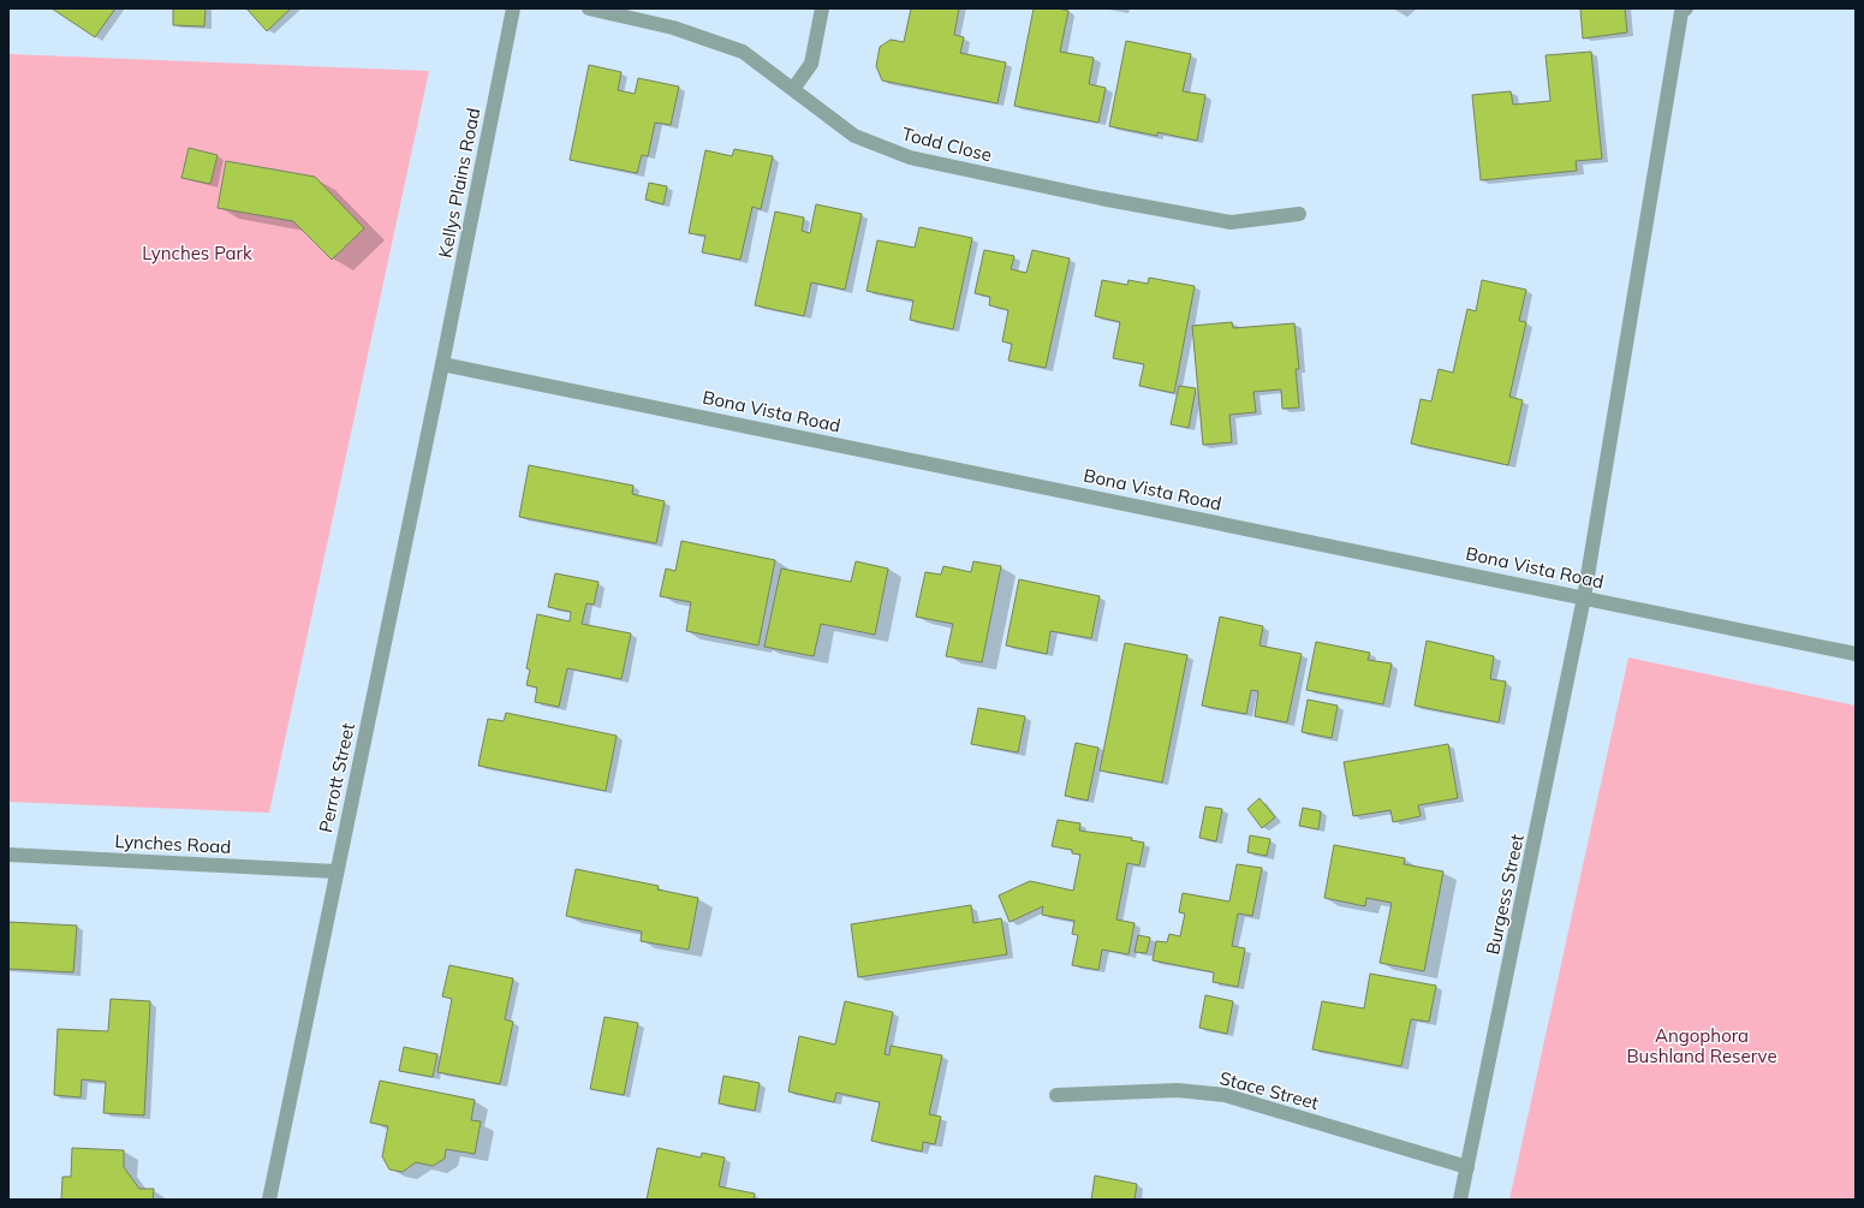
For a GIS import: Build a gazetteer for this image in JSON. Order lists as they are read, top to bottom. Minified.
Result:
{"streets":{"street":["Todd Close","Kellys Plains Road","Bona Vista Road","Perrott Street","Lynches Road","Burgess Street","Stace Street"]},"crossings":[["Kellys Plains Road","Bona Vista Road"],["Kellys Plains Road","Perrott Street"],["Bona Vista Road","Perrott Street"],["Bona Vista Road","Burgess Street"],["Perrott Street","Lynches Road"],["Burgess Street","Stace Street"]],"parks":["Lynches Park","Angophora Bushland Reserve"]}
